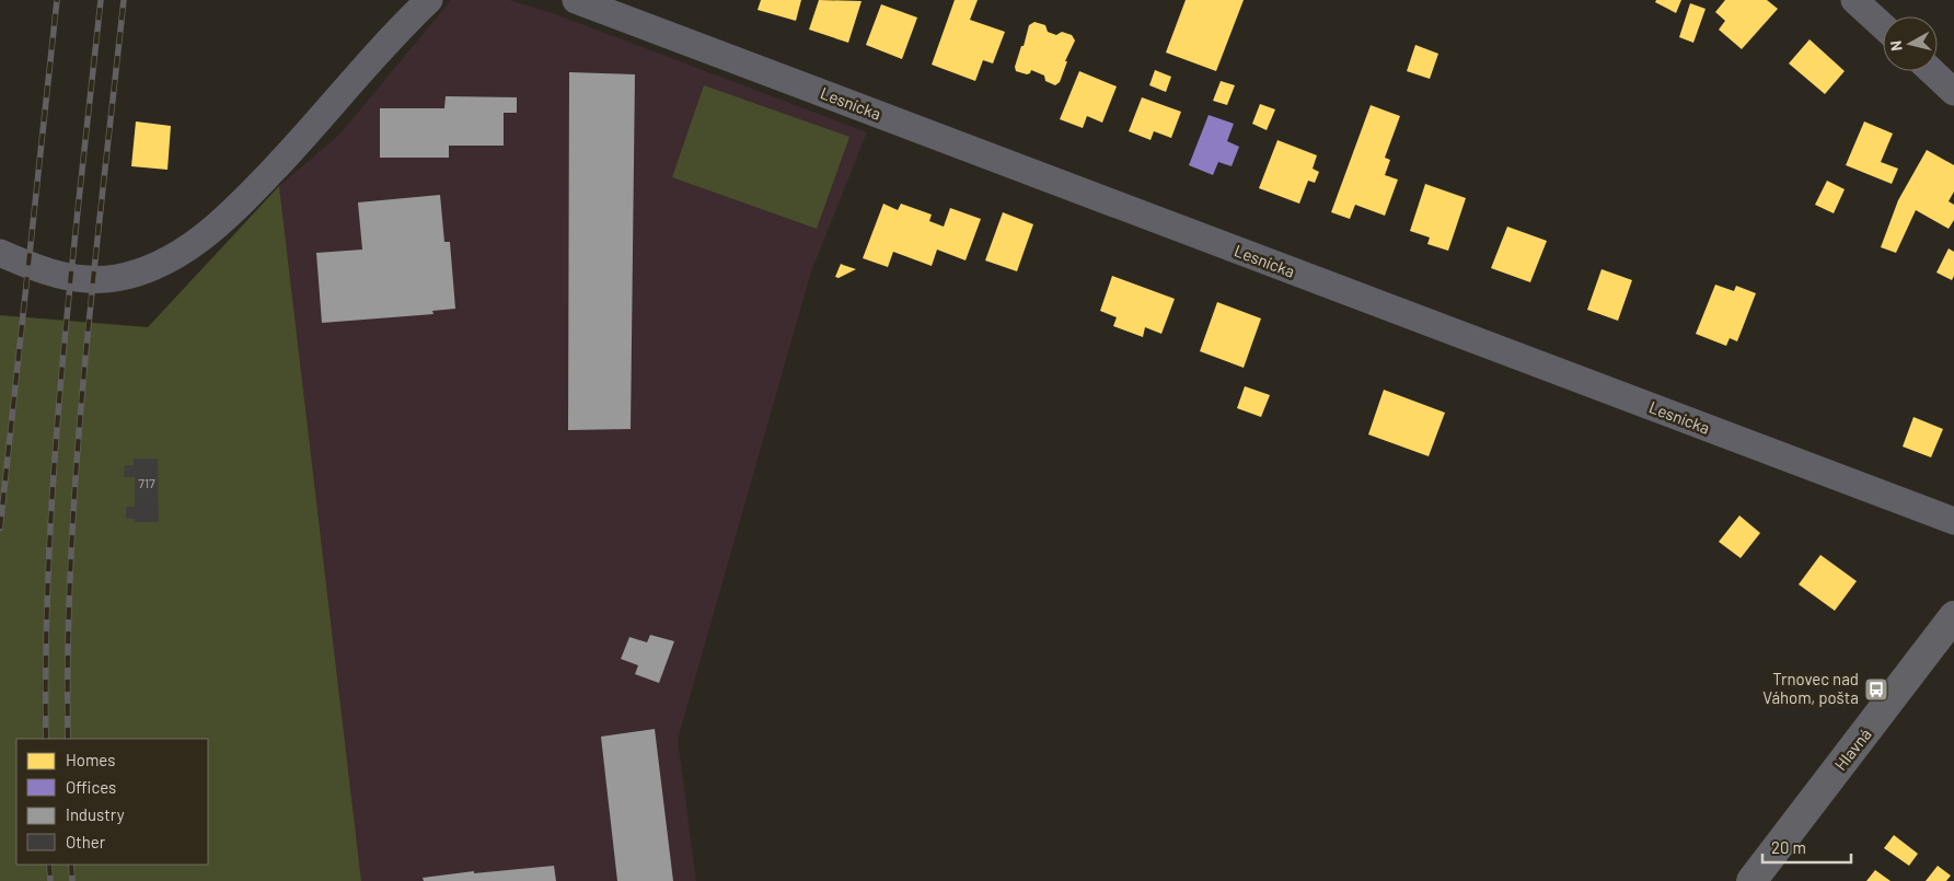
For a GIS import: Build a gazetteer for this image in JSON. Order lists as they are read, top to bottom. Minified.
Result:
{"streets":{"street":["Lesnícka","Hlavná"]},"places":{"bus stop":["Trnovec nad Váhom, pošta"]},"house_numbers":["717"],"legend":["Homes","Offices","Industry","Other"],"scale_bar":"20 m","north":"left"}
